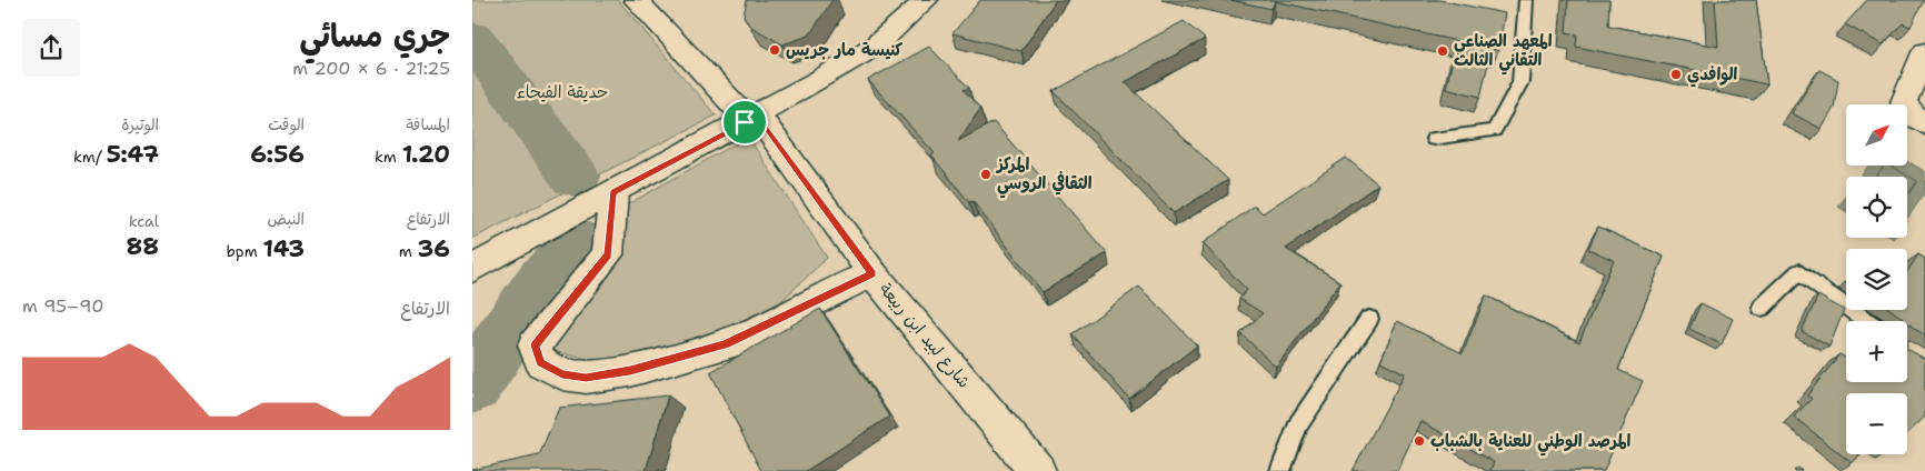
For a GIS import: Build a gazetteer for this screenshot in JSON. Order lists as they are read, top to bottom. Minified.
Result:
{"streets":{"street":["شارع لبيد ابن ربيعة"]},"parks":["حديقة الفيحاء"],"places":["كنيسة مار جريس","المعهد الصناعي التقاني الثالث","الوافدي","المركز الثقافي الروسي","المرصد الوطني للعناية بالشباب"],"north":"top right","page":{"heading":["جري مسائي","21:25 · 6 × 200 m"],"stats":[["المسافة","1.20 km"],["الوقت","6:56"],["الوتيرة","5:47 /km"],["الارتفاع","36 m"],["النبض","143 bpm"],["kcal","88"]],"map_buttons":["+","−"],"chart":["الارتفاع","90–95 m"]}}
